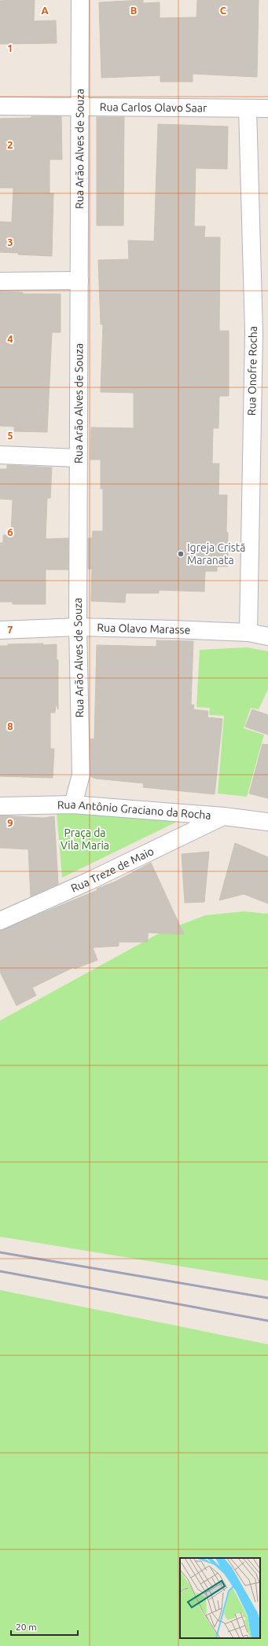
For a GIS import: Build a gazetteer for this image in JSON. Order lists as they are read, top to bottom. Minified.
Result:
{"streets":{"street":["Rua Carlos Olavo Saar","Rua Arão Alves de Souza","Rua Onofre Rocha","Rua Olavo Marasse","Rua Antônio Graciano da Rocha","Rua Treze de Maio"]},"crossings":[["Rua Carlos Olavo Saar","Rua Arão Alves de Souza"],["Rua Carlos Olavo Saar","Rua Onofre Rocha"],["Rua Arão Alves de Souza","Rua Olavo Marasse"],["Rua Arão Alves de Souza","Rua Antônio Graciano da Rocha"],["Rua Onofre Rocha","Rua Olavo Marasse"],["Rua Antônio Graciano da Rocha","Rua Treze de Maio"]],"parks":["Praça da Vila Maria"],"places":["Igreja Cristã Maranata"],"scale_bar":"20 m","grid":{"columns":["A","B","C"],"rows":["1","2","3","4","5","6","7","8","9"]}}
